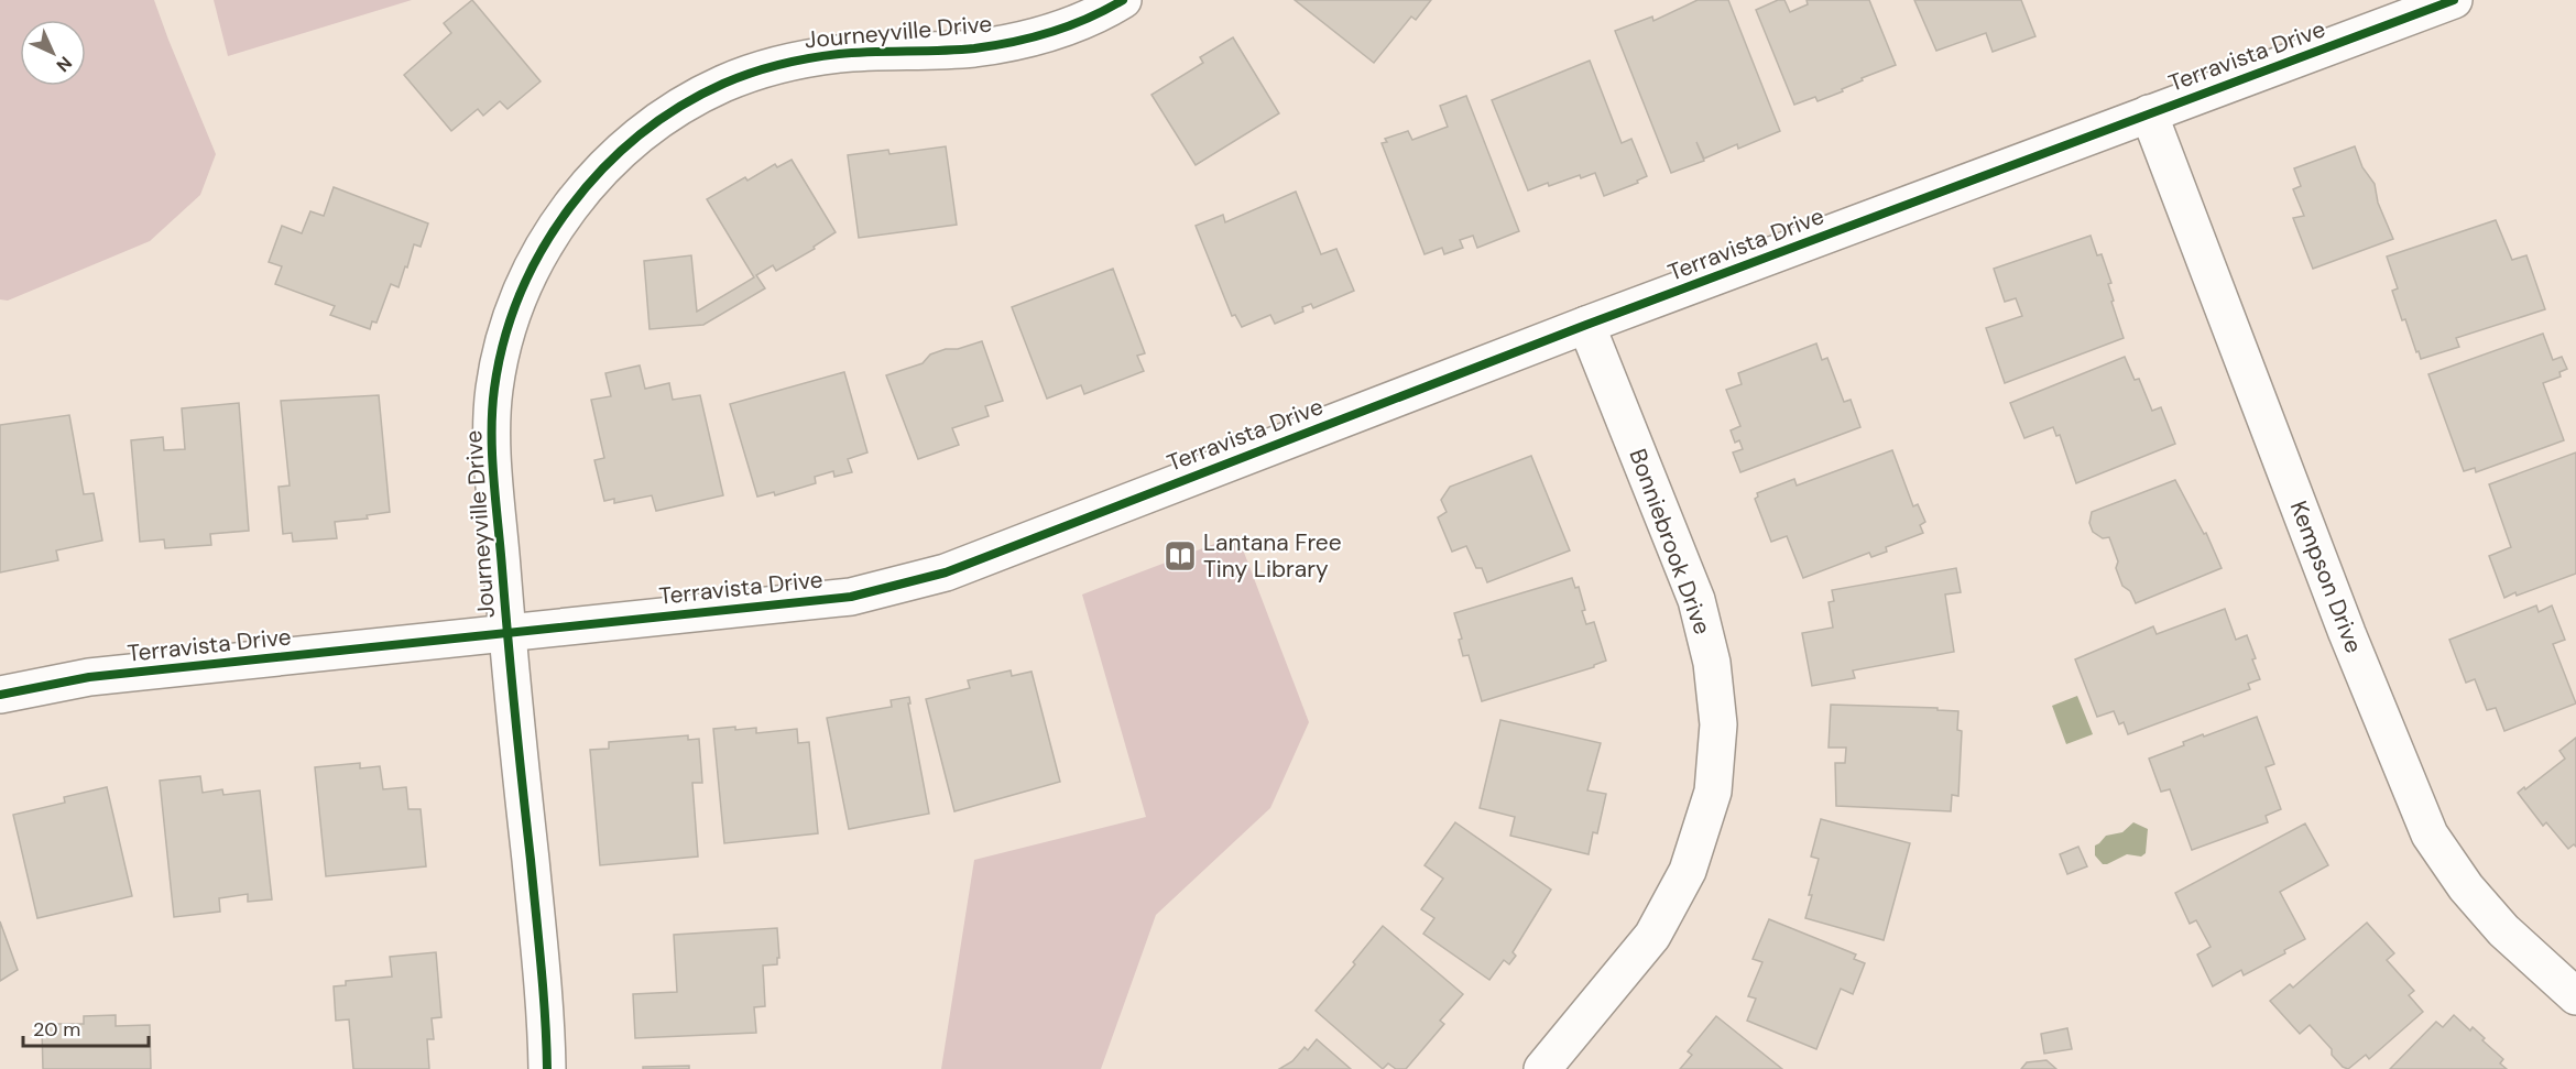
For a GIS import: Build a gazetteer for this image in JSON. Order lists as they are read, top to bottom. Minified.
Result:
{"streets":{"street":["Journeyville Drive","Terravista Drive","Bonniebrook Drive","Kempson Drive"]},"crossings":[["Journeyville Drive","Terravista Drive"],["Terravista Drive","Bonniebrook Drive"],["Terravista Drive","Kempson Drive"]],"places":{"library":["Lantana Free Tiny Library"]},"scale_bar":"20 m","north":"bottom right"}
